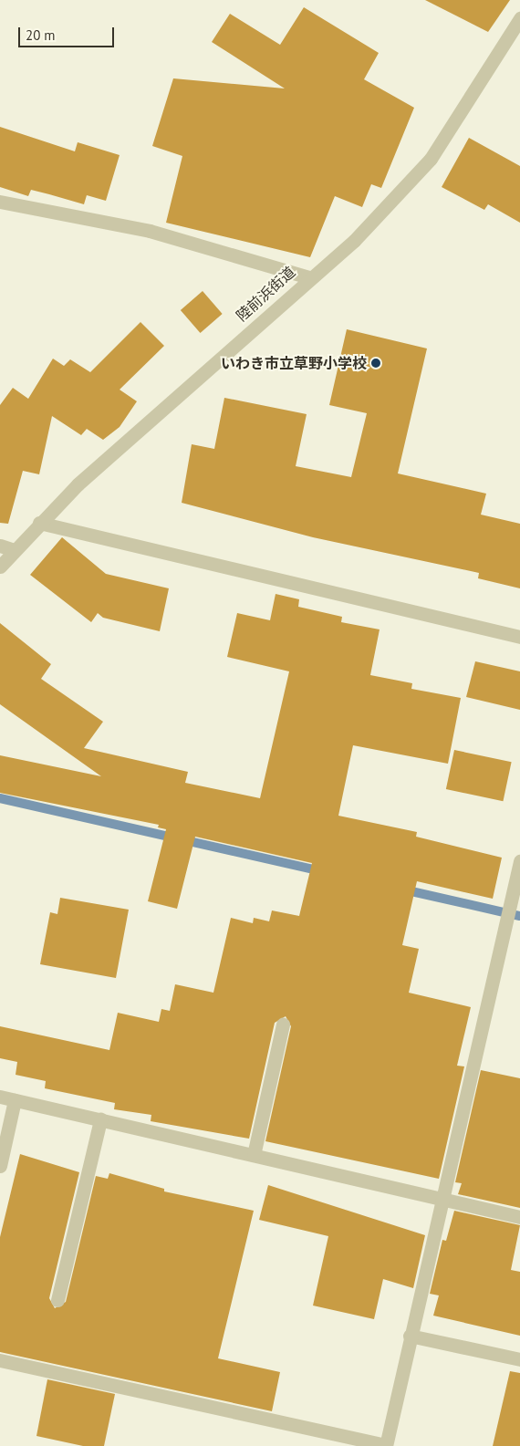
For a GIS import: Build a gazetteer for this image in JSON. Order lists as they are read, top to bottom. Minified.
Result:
{"streets":{"street":["陸前浜街道"]},"places":["いわき市立草野小学校"],"scale_bar":"20 m"}
